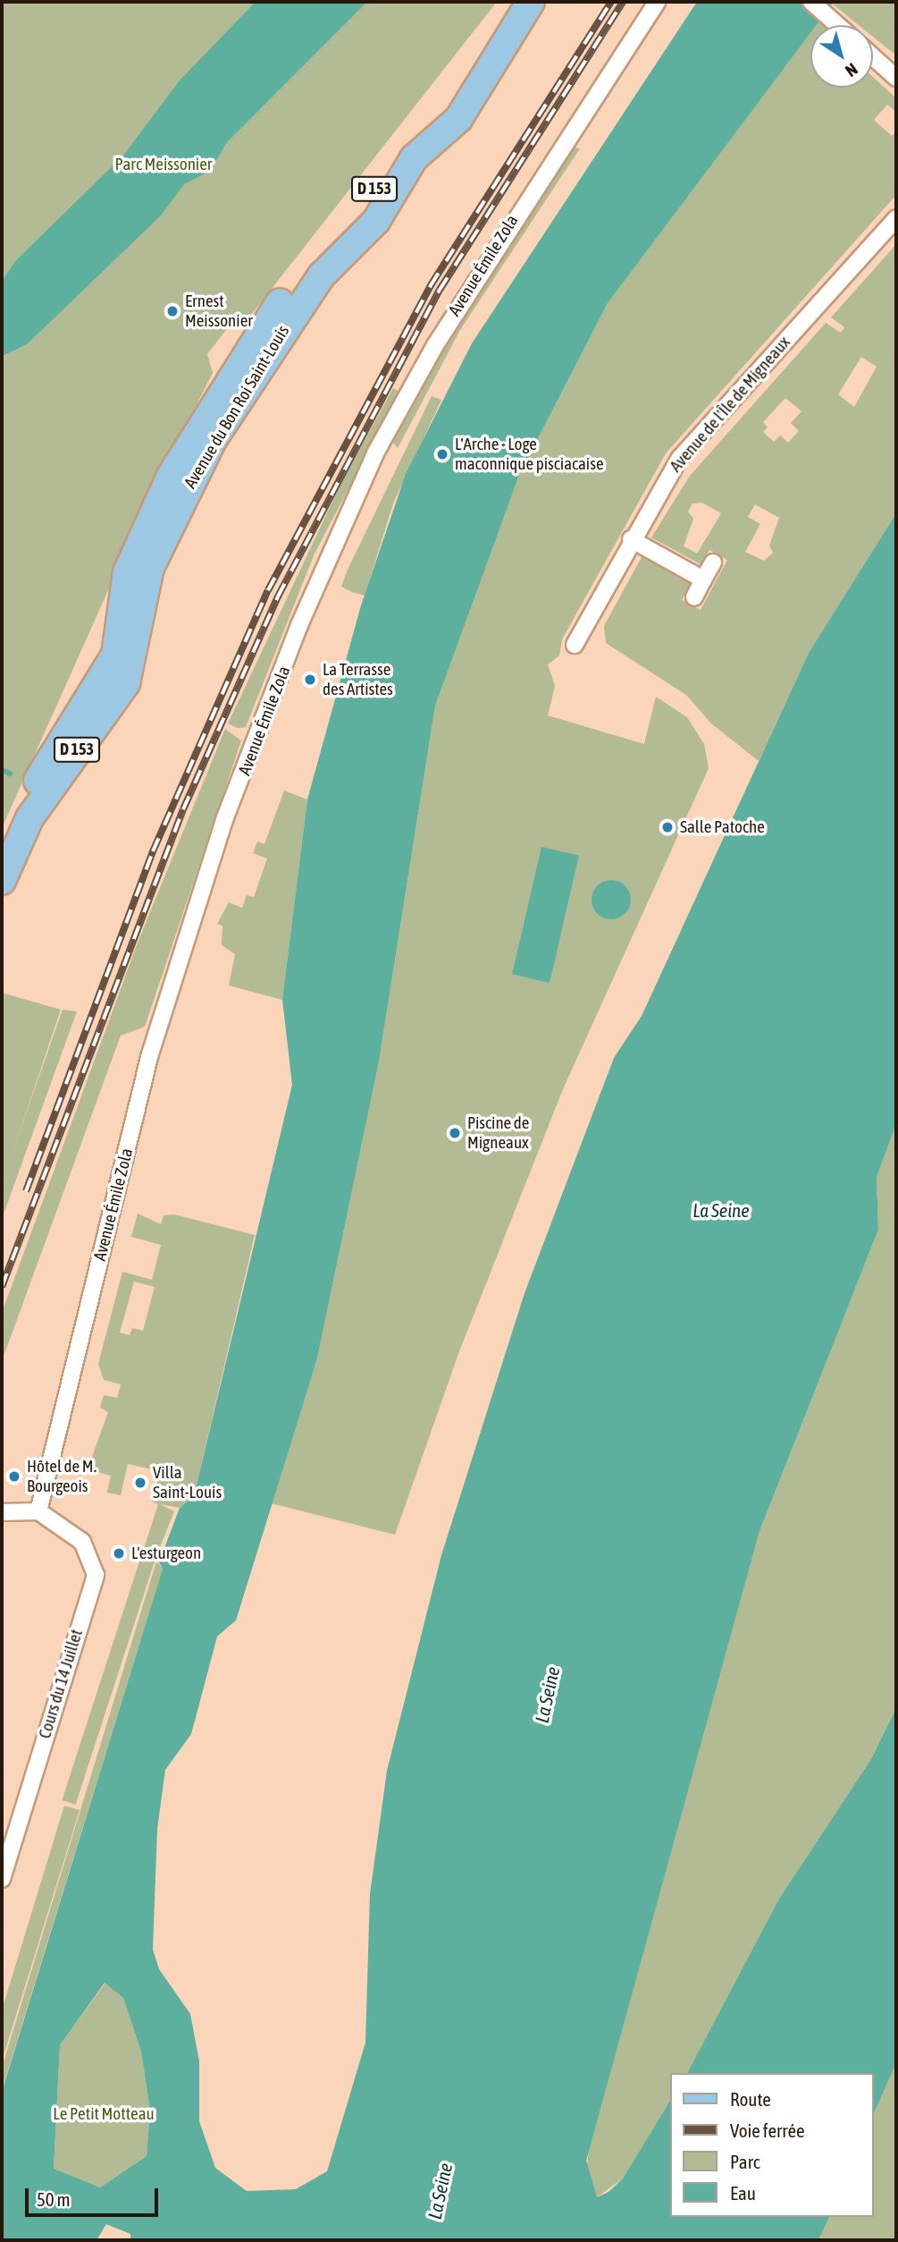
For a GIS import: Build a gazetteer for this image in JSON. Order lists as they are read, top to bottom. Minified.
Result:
{"streets":{"main road":["D 153","Avenue du Bon Roi Saint-Louis"],"street":["Avenue Émile Zola","Avenue de l'Île de Migneaux","Cours du 14 Juillet"]},"crossings":[["Avenue Émile Zola","Cours du 14 Juillet"]],"water":["La Seine"],"parks":["Parc Meissonier","Le Petit Motteau"],"places":["Ernest Meissonier","L'Arche - Loge maconnique pisciacaise","La Terrasse des Artistes","Salle Patoche","Piscine de Migneaux","Hôtel de M. Bourgeois","Villa Saint-Louis","L'esturgeon"],"legend":["Route","Voie ferrée","Parc","Eau"],"scale_bar":"50 m","north":"bottom right"}
